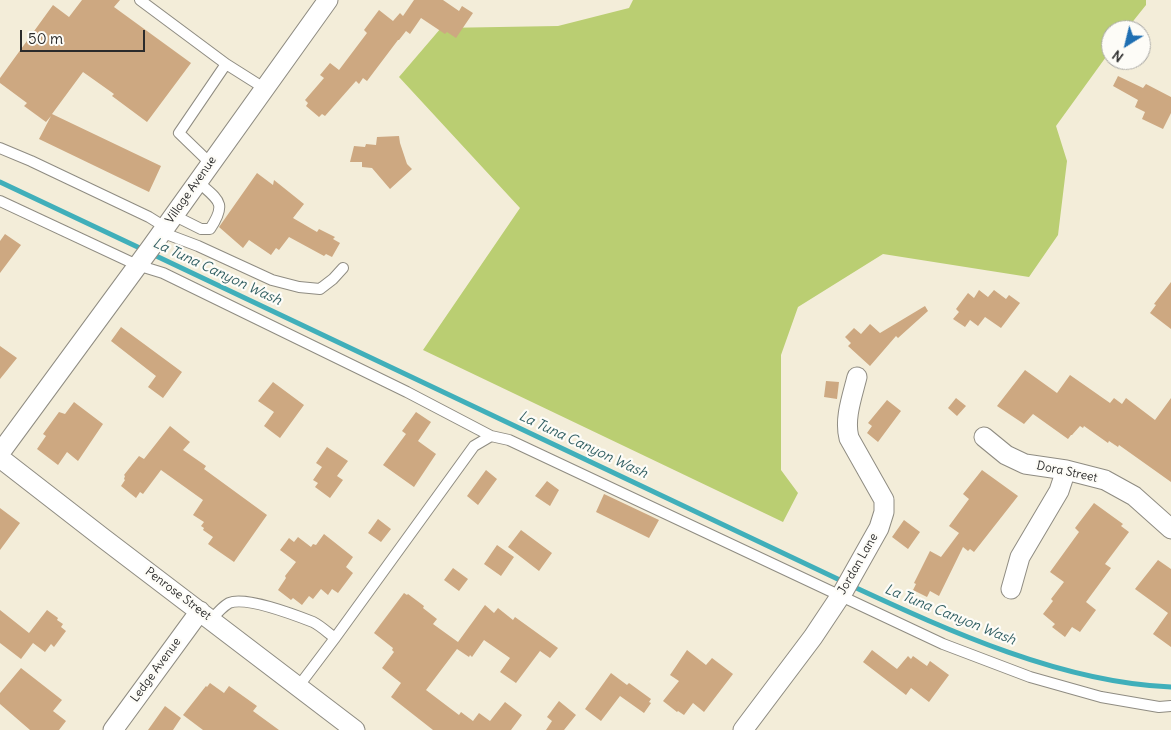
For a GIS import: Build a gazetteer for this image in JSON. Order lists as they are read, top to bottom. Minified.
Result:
{"streets":{"street":["Village Avenue","Dora Street","Jordan Lane","Penrose Street","Ledge Avenue"]},"crossings":[["Penrose Street","Ledge Avenue"]],"water":["La Tuna Canyon Wash"],"scale_bar":"50 m","north":"bottom left"}
